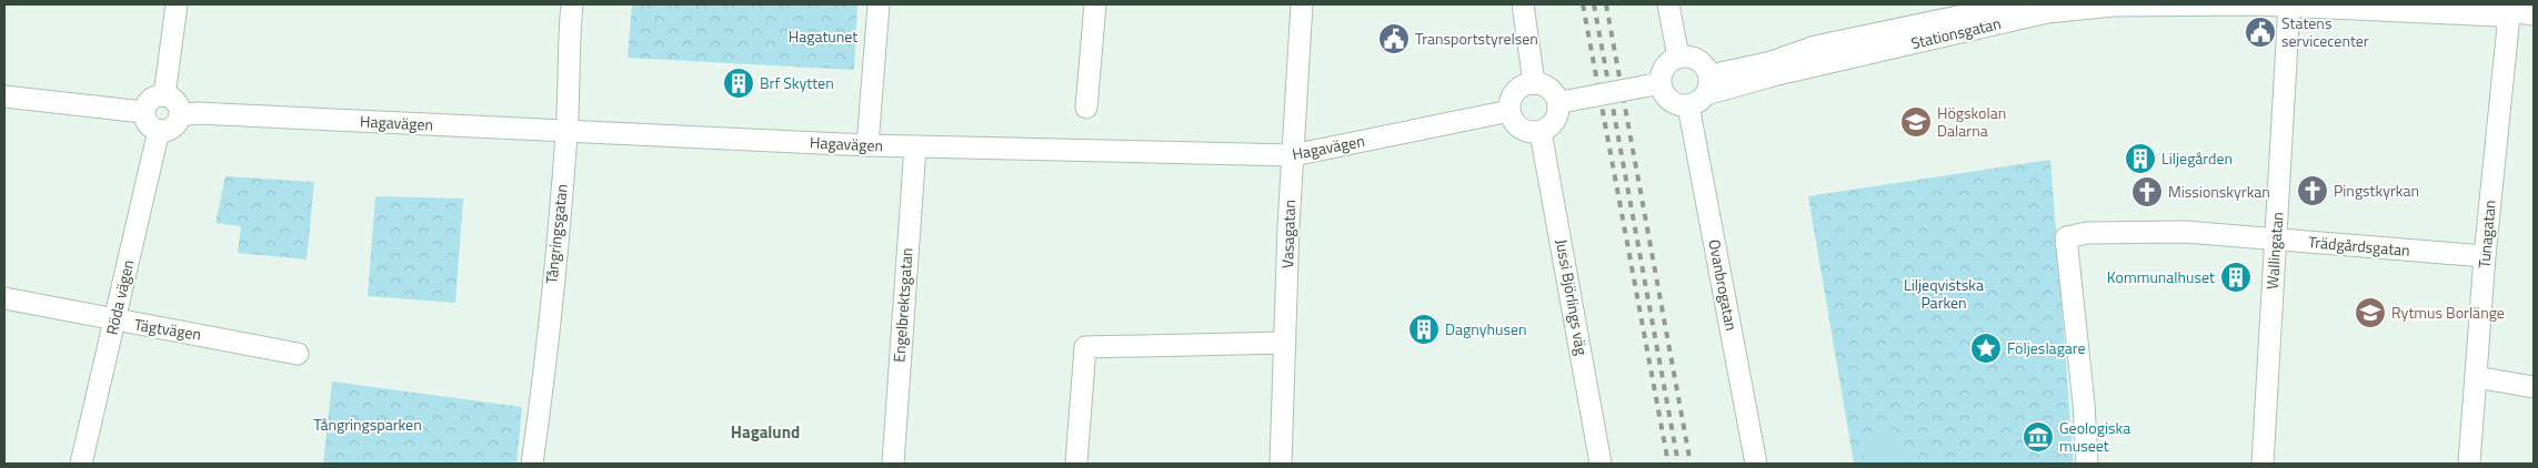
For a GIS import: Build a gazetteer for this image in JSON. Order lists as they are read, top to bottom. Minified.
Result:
{"streets":{"street":["Stationsgatan","Hagavägen","Tångringsgatan","Vasagatan","Tunagatan","Trädgårdsgatan","Wallingatan","Ovanbrogatan","Röda vägen","Jussi Björlings väg","Engelbrektsgatan","Tägtvägen"]},"crossings":[["Stationsgatan","Tunagatan"],["Stationsgatan","Wallingatan"],["Stationsgatan","Ovanbrogatan"],["Hagavägen","Tångringsgatan"],["Hagavägen","Vasagatan"],["Hagavägen","Röda vägen"],["Hagavägen","Jussi Björlings väg"],["Hagavägen","Engelbrektsgatan"],["Tunagatan","Trädgårdsgatan"],["Trädgårdsgatan","Wallingatan"],["Röda vägen","Tägtvägen"]],"districts":["Hagalund"],"parks":["Hagatunet","Liljeqvistska Parken","Tångringsparken"],"places":{"public building":["Statens servicecenter","Transportstyrelsen"],"building":["Brf Skytten","Liljegården","Kommunalhuset","Dagnyhusen"],"school or university":["Högskolan Dalarna","Rytmus Borlänge"],"church":["Pingstkyrkan","Missionskyrkan"],"place":["Följeslagare"],"museum":["Geologiska museet"]}}
